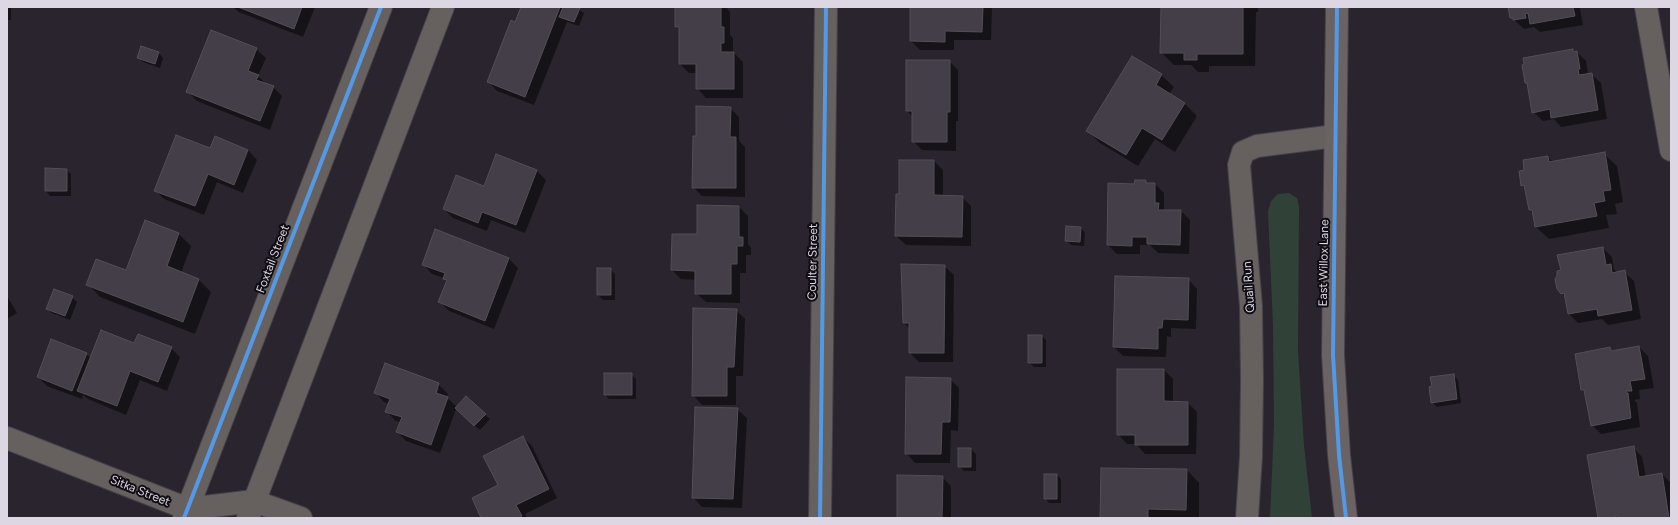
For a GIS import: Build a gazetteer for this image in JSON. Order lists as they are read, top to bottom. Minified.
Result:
{"streets":{"main road":["East Willox Lane"],"street":["Foxtail Street","Coulter Street","Quail Run","Sitka Street"]},"crossings":[["Foxtail Street","Sitka Street"],["East Willox Lane","Quail Run"]]}
